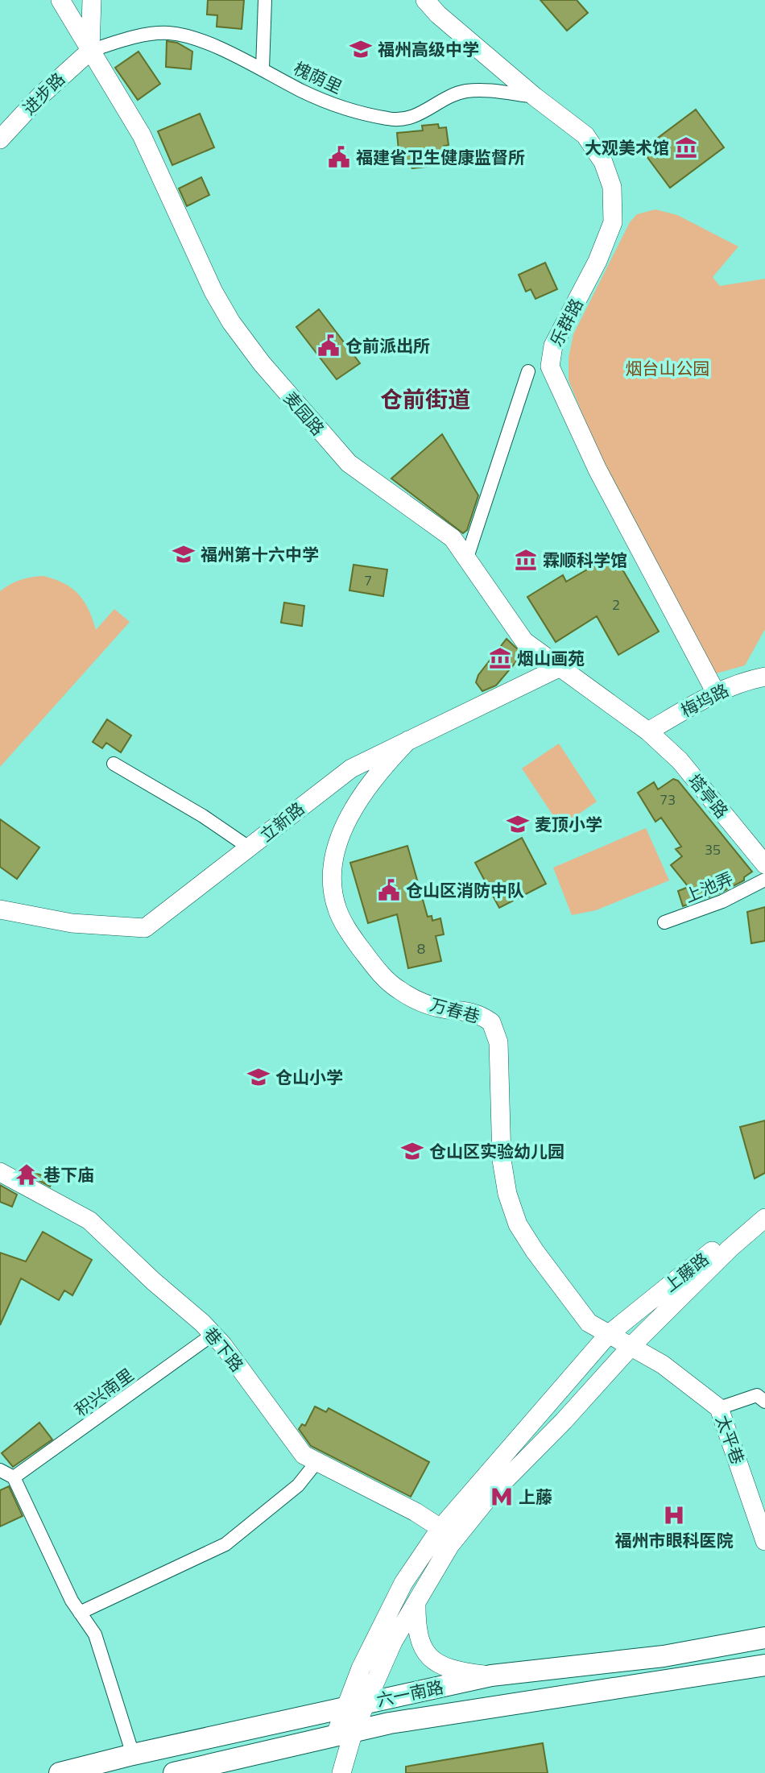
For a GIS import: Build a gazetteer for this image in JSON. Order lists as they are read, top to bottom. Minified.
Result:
{"streets":{"main road":["六一南路"],"street":["槐荫里","进步路","乐群路","麦园路","梅坞路","塔亭路","立新路","上池弄","万春巷","上藤路","巷下路","积兴南里","太平巷"]},"crossings":[["槐荫里","进步路"],["槐荫里","乐群路"],["槐荫里","麦园路"],["进步路","麦园路"],["乐群路","梅坞路"],["麦园路","梅坞路"],["麦园路","塔亭路"],["麦园路","立新路"],["梅坞路","塔亭路"],["立新路","万春巷"],["万春巷","上藤路"],["万春巷","太平巷"],["上藤路","巷下路"],["上藤路","太平巷"],["上藤路","六一南路"],["巷下路","积兴南里"]],"districts":["仓前街道"],"parks":["烟台山公园"],"places":{"school or university":["福州高级中学","福州第十六中学","麦顶小学","仓山小学","仓山区实验幼儿园"],"museum":["大观美术馆","霖顺科学馆","烟山画苑"],"public building":["福建省卫生健康监督所","仓前派出所","仓山区消防中队"],"temple":["巷下庙"],"metro station":["上藤"],"hospital":["福州市眼科医院"]},"house_numbers":["7","2","73","35","8"]}
